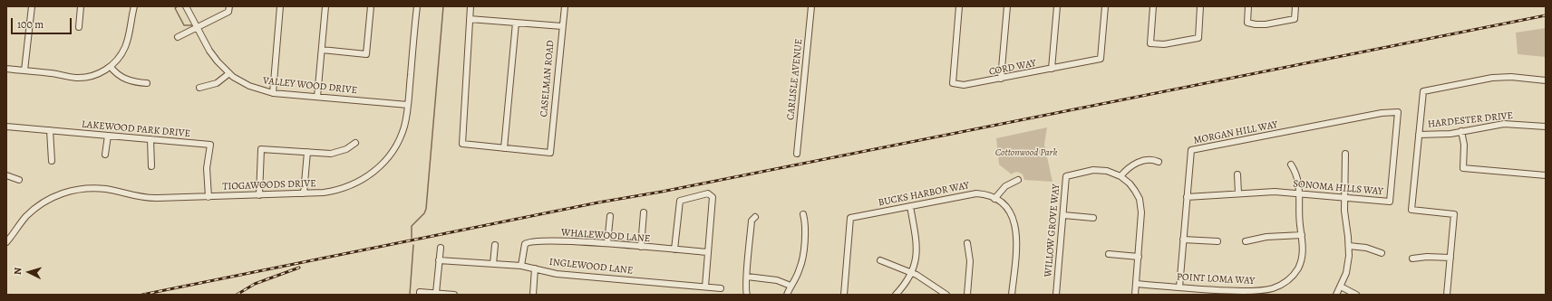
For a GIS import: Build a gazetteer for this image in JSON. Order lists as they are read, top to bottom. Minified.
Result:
{"streets":{"street":["CORD WAY","CASELMAN ROAD","CARLISLE AVENUE","VALLEY WOOD DRIVE","HARDESTER DRIVE","LAKEWOOD PARK DRIVE","MORGAN HILL WAY","TIOGAWOODS DRIVE","SONOMA HILLS WAY","BUCKS HARBOR WAY","WILLOW GROVE WAY","WHALEWOOD LANE","INGLEWOOD LANE","POINT LOMA WAY"]},"crossings":[["VALLEY WOOD DRIVE","TIOGAWOODS DRIVE"],["LAKEWOOD PARK DRIVE","TIOGAWOODS DRIVE"],["MORGAN HILL WAY","SONOMA HILLS WAY"],["MORGAN HILL WAY","POINT LOMA WAY"],["SONOMA HILLS WAY","POINT LOMA WAY"],["WILLOW GROVE WAY","POINT LOMA WAY"],["WHALEWOOD LANE","INGLEWOOD LANE"]],"parks":["Cottonwood Park"],"scale_bar":"100 m","north":"left"}
